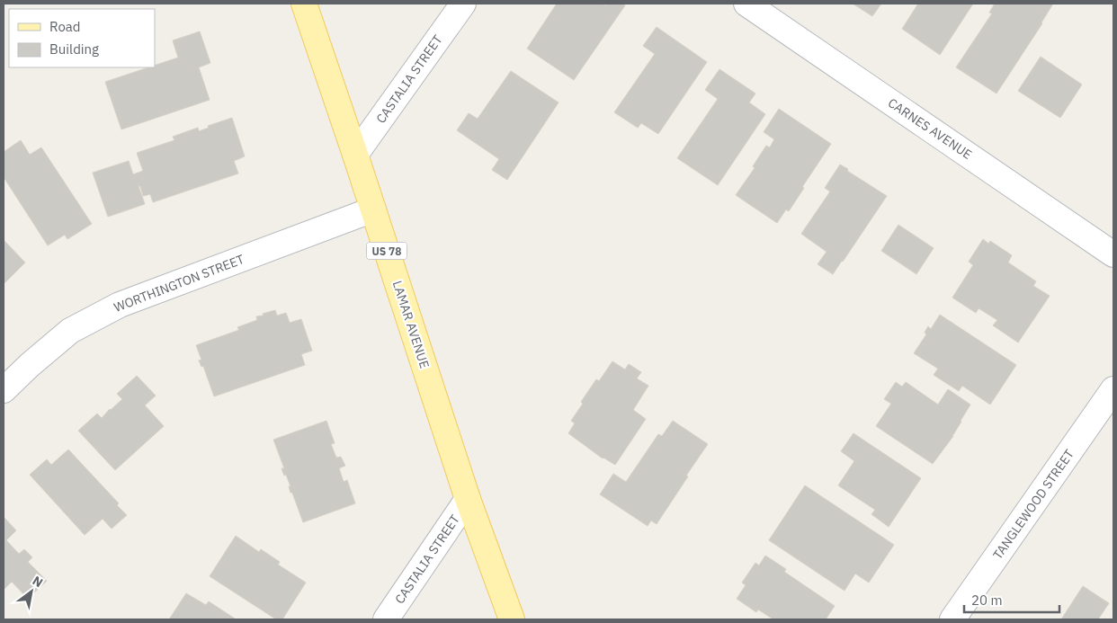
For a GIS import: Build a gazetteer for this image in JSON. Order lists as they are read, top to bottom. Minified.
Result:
{"streets":{"main road":["US 78","LAMAR AVENUE"],"street":["CASTALIA STREET","CARNES AVENUE","WORTHINGTON STREET","TANGLEWOOD STREET"]},"crossings":[["CASTALIA STREET","LAMAR AVENUE"],["WORTHINGTON STREET","LAMAR AVENUE"]],"legend":["Road","Building"],"scale_bar":"20 m","north":"top right"}
